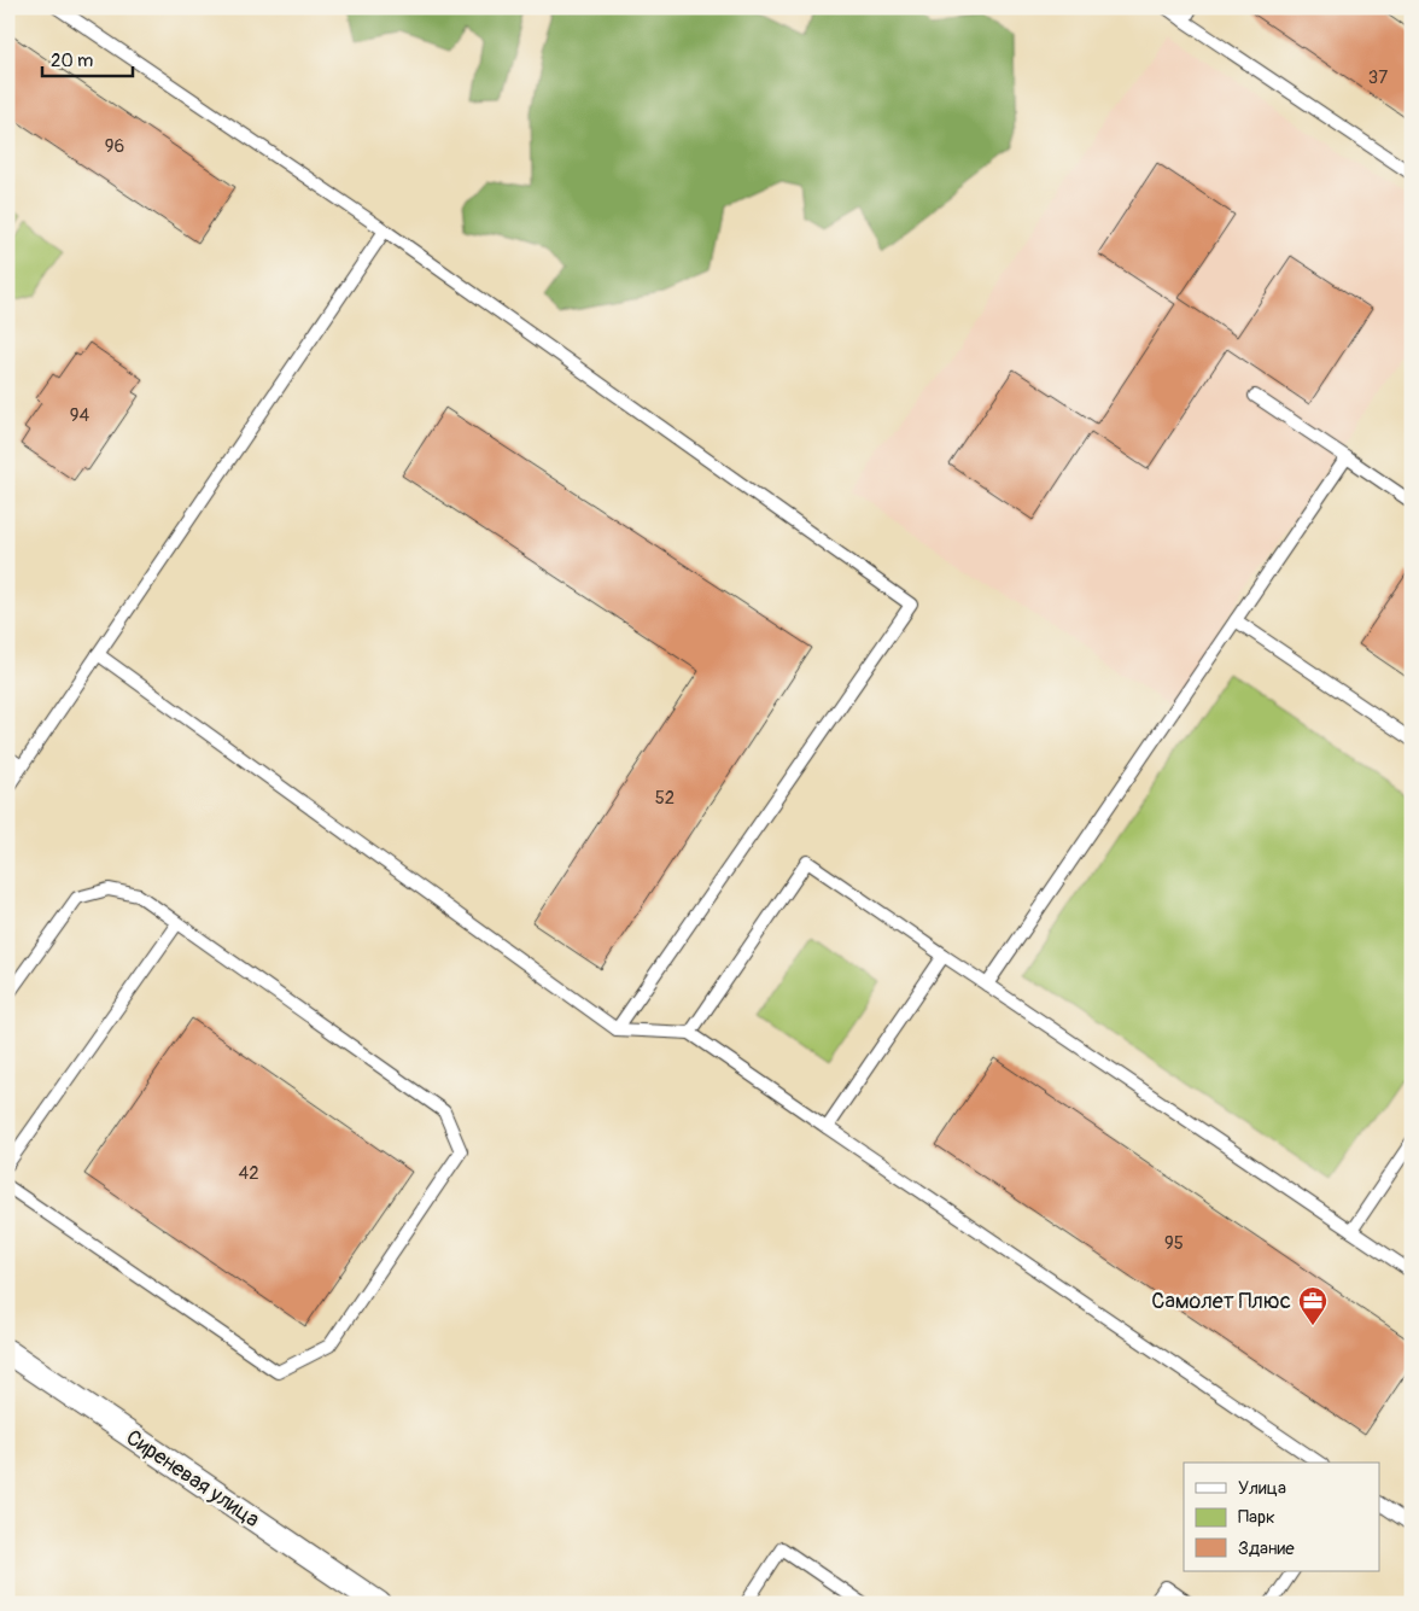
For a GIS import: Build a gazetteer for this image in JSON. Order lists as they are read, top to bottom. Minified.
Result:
{"streets":{"street":["Сиреневая улица"]},"places":{"office":["Самолет Плюс"]},"house_numbers":["37","96","94","52","42","95"],"legend":["Улица","Парк","Здание"],"scale_bar":"20 m"}
